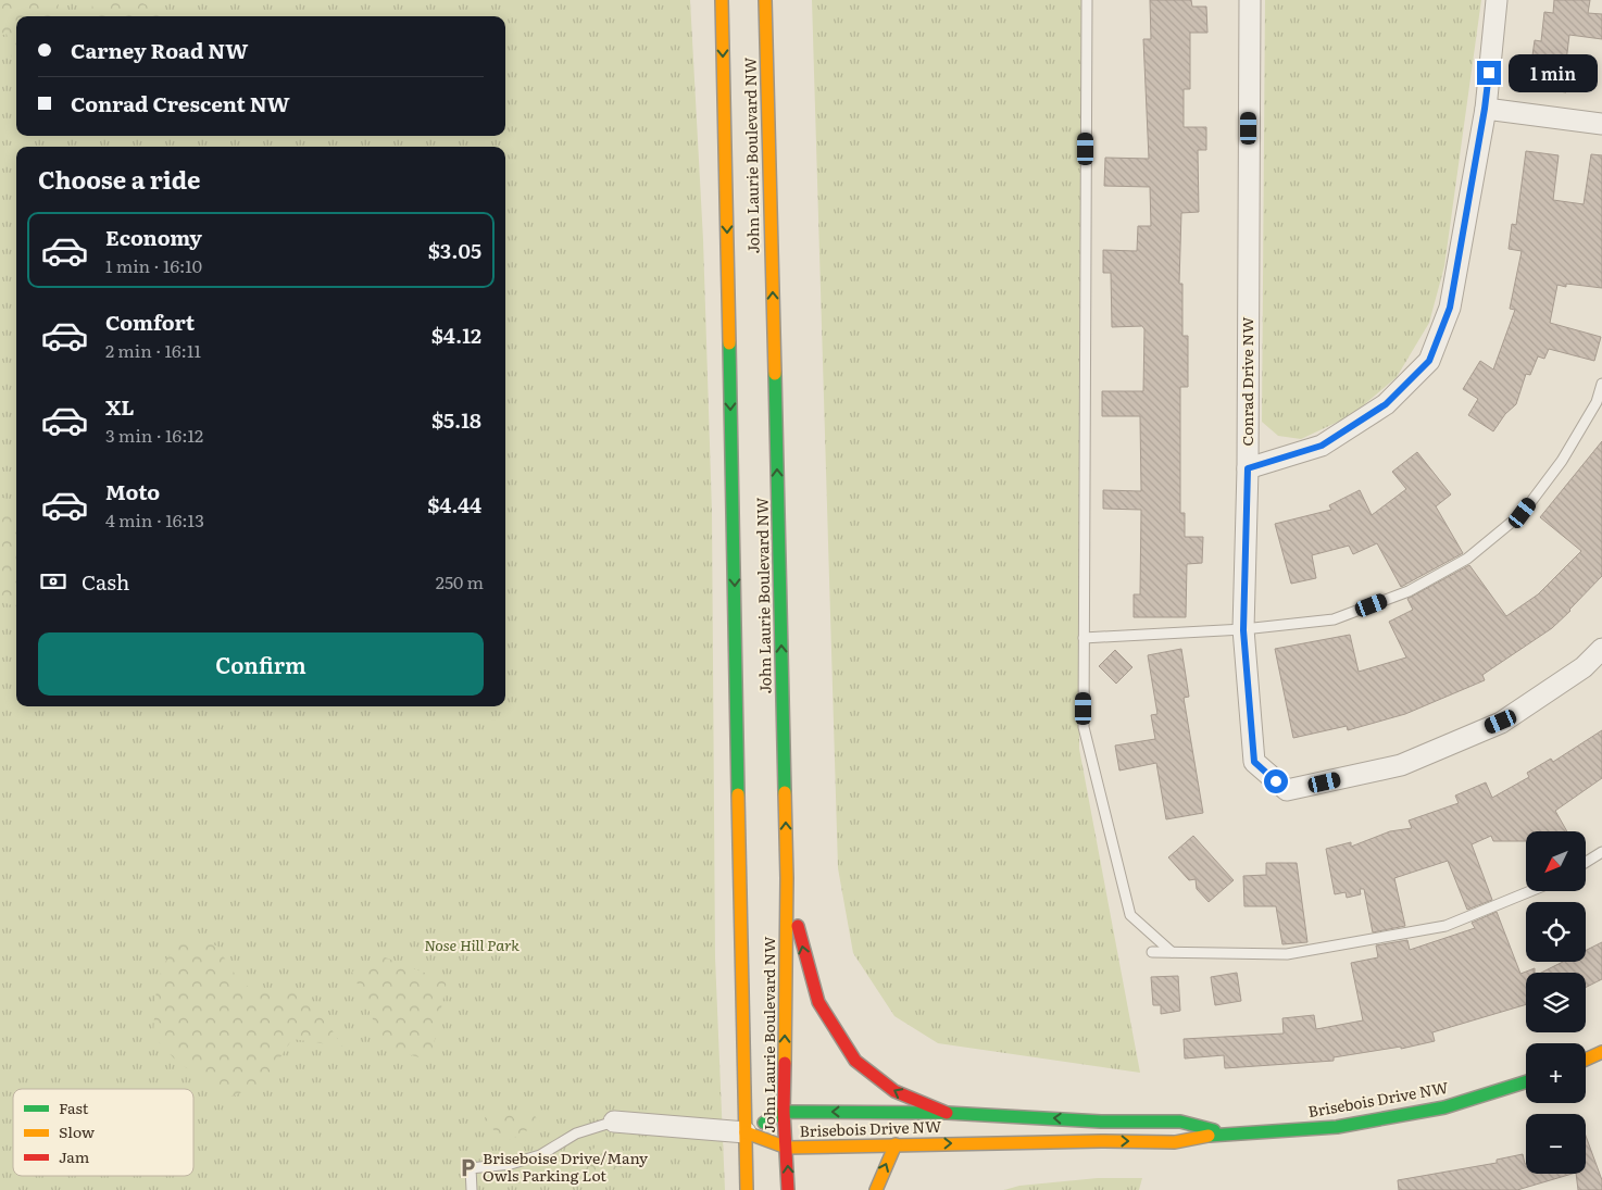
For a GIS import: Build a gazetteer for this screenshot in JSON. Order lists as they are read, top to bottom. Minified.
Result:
{"streets":{"main road":["John Laurie Boulevard NW","Brisebois Drive NW"],"street":["Conrad Drive NW"]},"crossings":[["John Laurie Boulevard NW","Brisebois Drive NW"]],"parks":["Nose Hill Park"],"places":{"parking":["Briseboise Drive/Many Owls Parking Lot"]},"legend":["Fast","Slow","Jam"],"north":"bottom left","page":{"banner":["Carney Road NW","Conrad Crescent NW"],"bubble":"1 min","heading":"Choose a ride","list":[{"name":"Economy","note":"1 min · 16:10","value":"$3.05"},{"name":"Comfort","note":"2 min · 16:11","value":"$4.12"},{"name":"XL","note":"3 min · 16:12","value":"$5.18"},{"name":"Moto","note":"4 min · 16:13","value":"$4.44"}],"pay":["Cash","250 m"],"buttons":"Confirm","map_buttons":["+","−"]}}
